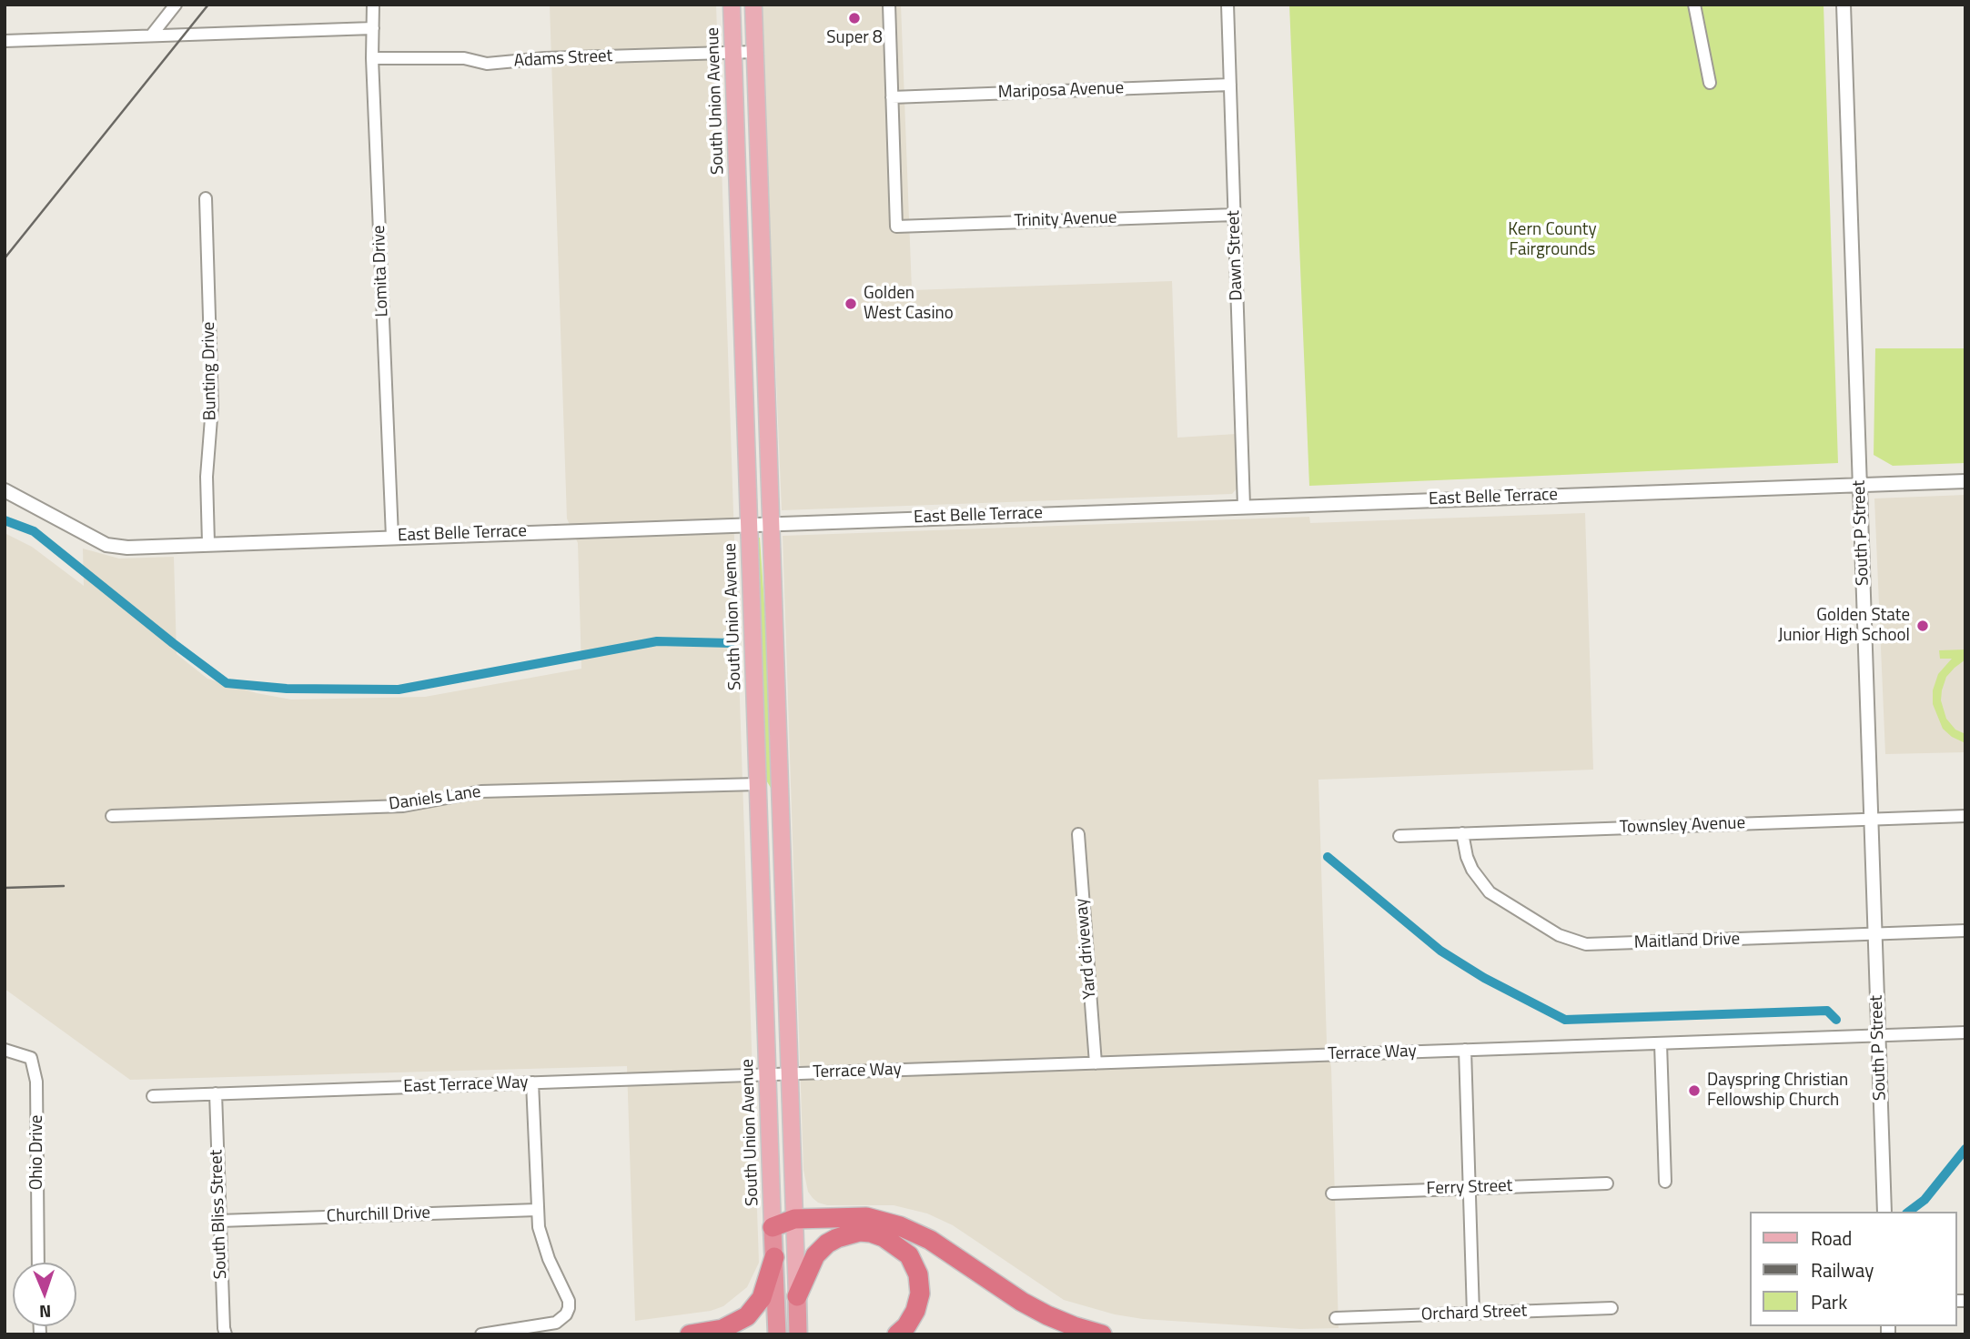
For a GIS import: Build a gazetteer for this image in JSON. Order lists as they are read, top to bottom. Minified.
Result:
{"streets":{"main road":["South Union Avenue"],"street":["Adams Street","Mariposa Avenue","Trinity Avenue","Dawn Street","Lomita Drive","Bunting Drive","East Belle Terrace","South P Street","Daniels Lane","Townsley Avenue","Maitland Drive","Yard driveway","Terrace Way","East Terrace Way","Ohio Drive","Ferry Street","South Bliss Street","Churchill Drive","Orchard Street"]},"crossings":[["Adams Street","South Union Avenue"],["Adams Street","Lomita Drive"],["Mariposa Avenue","Trinity Avenue"],["Mariposa Avenue","Dawn Street"],["South Union Avenue","East Belle Terrace"],["South Union Avenue","Daniels Lane"],["South Union Avenue","Terrace Way"],["South Union Avenue","East Terrace Way"],["Trinity Avenue","Dawn Street"],["Dawn Street","East Belle Terrace"],["Lomita Drive","East Belle Terrace"],["Bunting Drive","East Belle Terrace"],["East Belle Terrace","South P Street"],["South P Street","Townsley Avenue"],["South P Street","Maitland Drive"],["South P Street","Terrace Way"],["Townsley Avenue","Maitland Drive"],["Yard driveway","Terrace Way"],["Terrace Way","East Terrace Way"],["East Terrace Way","South Bliss Street"],["South Bliss Street","Churchill Drive"]],"parks":["Kern County Fairgrounds"],"places":["Super 8","Golden West Casino","Golden State Junior High School","Dayspring Christian Fellowship Church"],"legend":["Road","Railway","Park"],"north":"bottom"}
